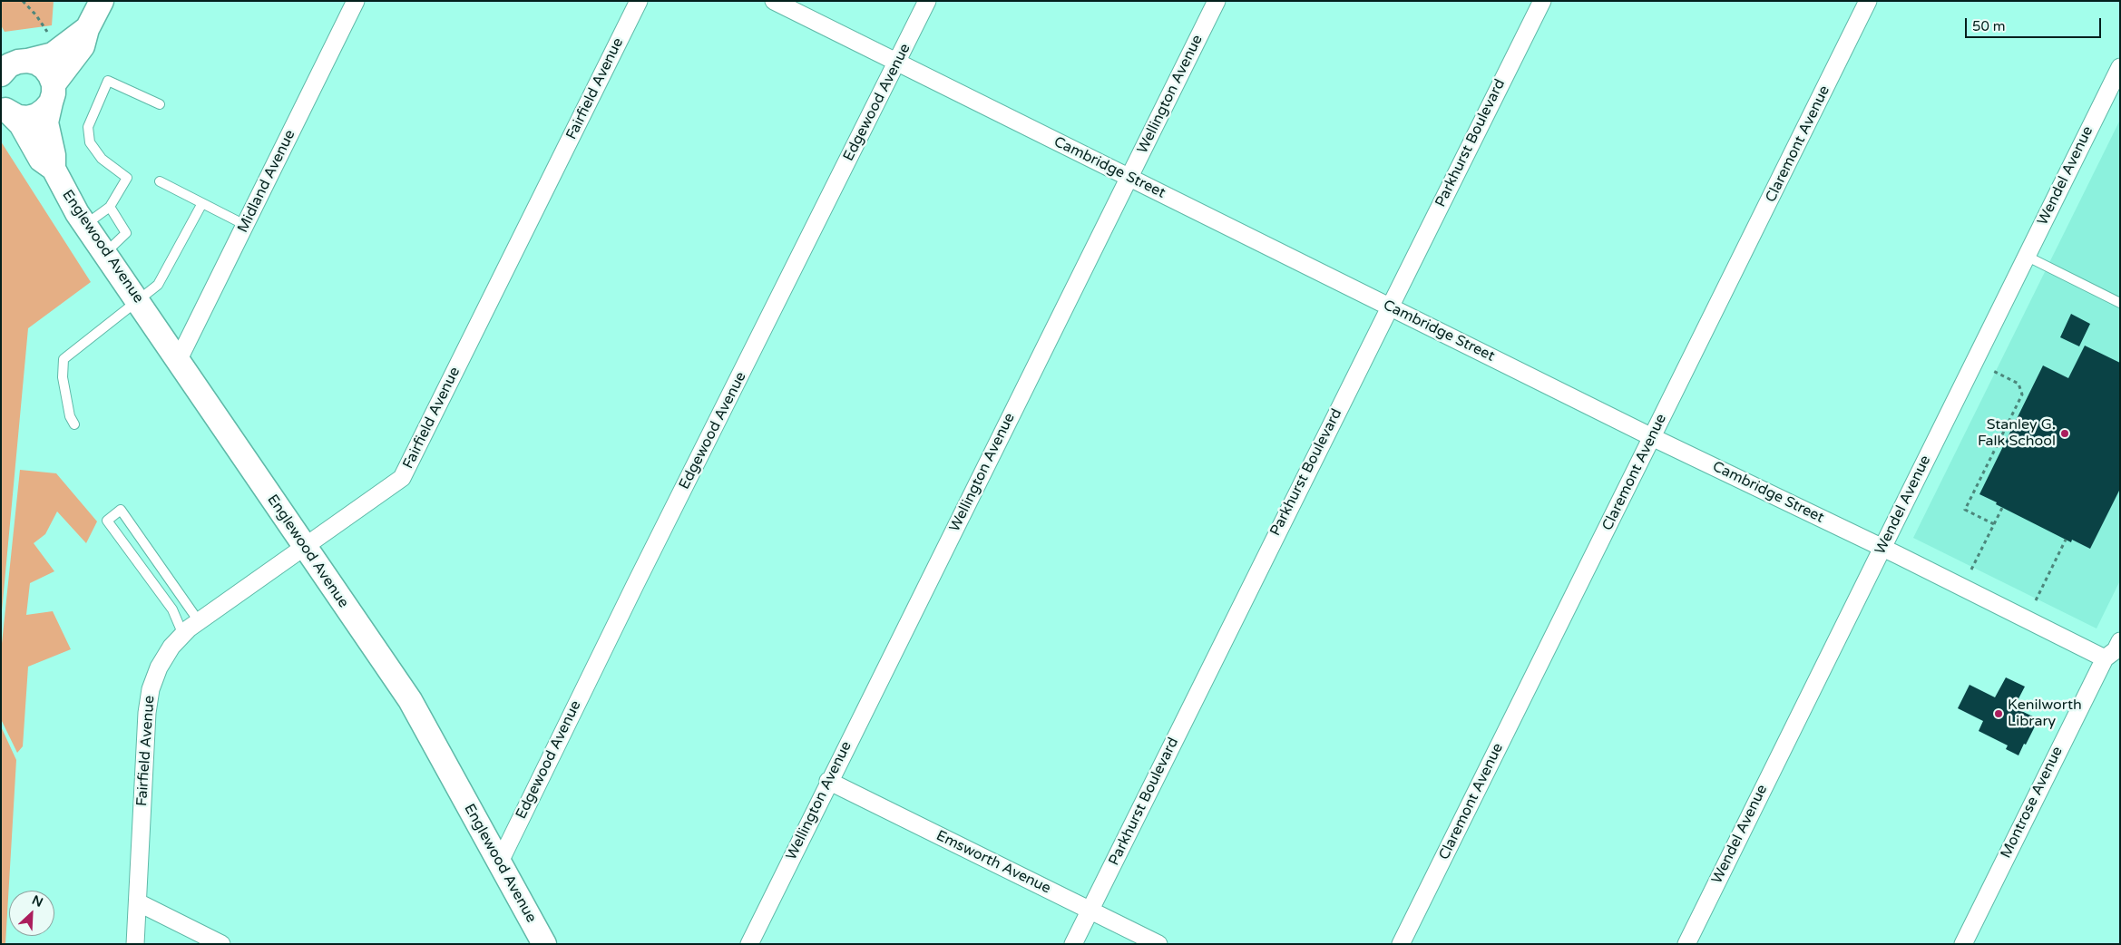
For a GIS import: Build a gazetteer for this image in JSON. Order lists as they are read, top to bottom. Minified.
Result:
{"streets":{"street":["Fairfield Avenue","Wellington Avenue","Edgewood Avenue","Parkhurst Boulevard","Claremont Avenue","Cambridge Street","Wendel Avenue","Midland Avenue","Englewood Avenue","Montrose Avenue","Emsworth Avenue"]},"crossings":[["Fairfield Avenue","Englewood Avenue"],["Wellington Avenue","Cambridge Street"],["Wellington Avenue","Emsworth Avenue"],["Edgewood Avenue","Cambridge Street"],["Edgewood Avenue","Englewood Avenue"],["Parkhurst Boulevard","Cambridge Street"],["Parkhurst Boulevard","Emsworth Avenue"],["Claremont Avenue","Cambridge Street"],["Cambridge Street","Wendel Avenue"],["Cambridge Street","Montrose Avenue"],["Midland Avenue","Englewood Avenue"]],"places":["Stanley G. Falk School","Kenilworth Library"],"scale_bar":"50 m","north":"top right"}
